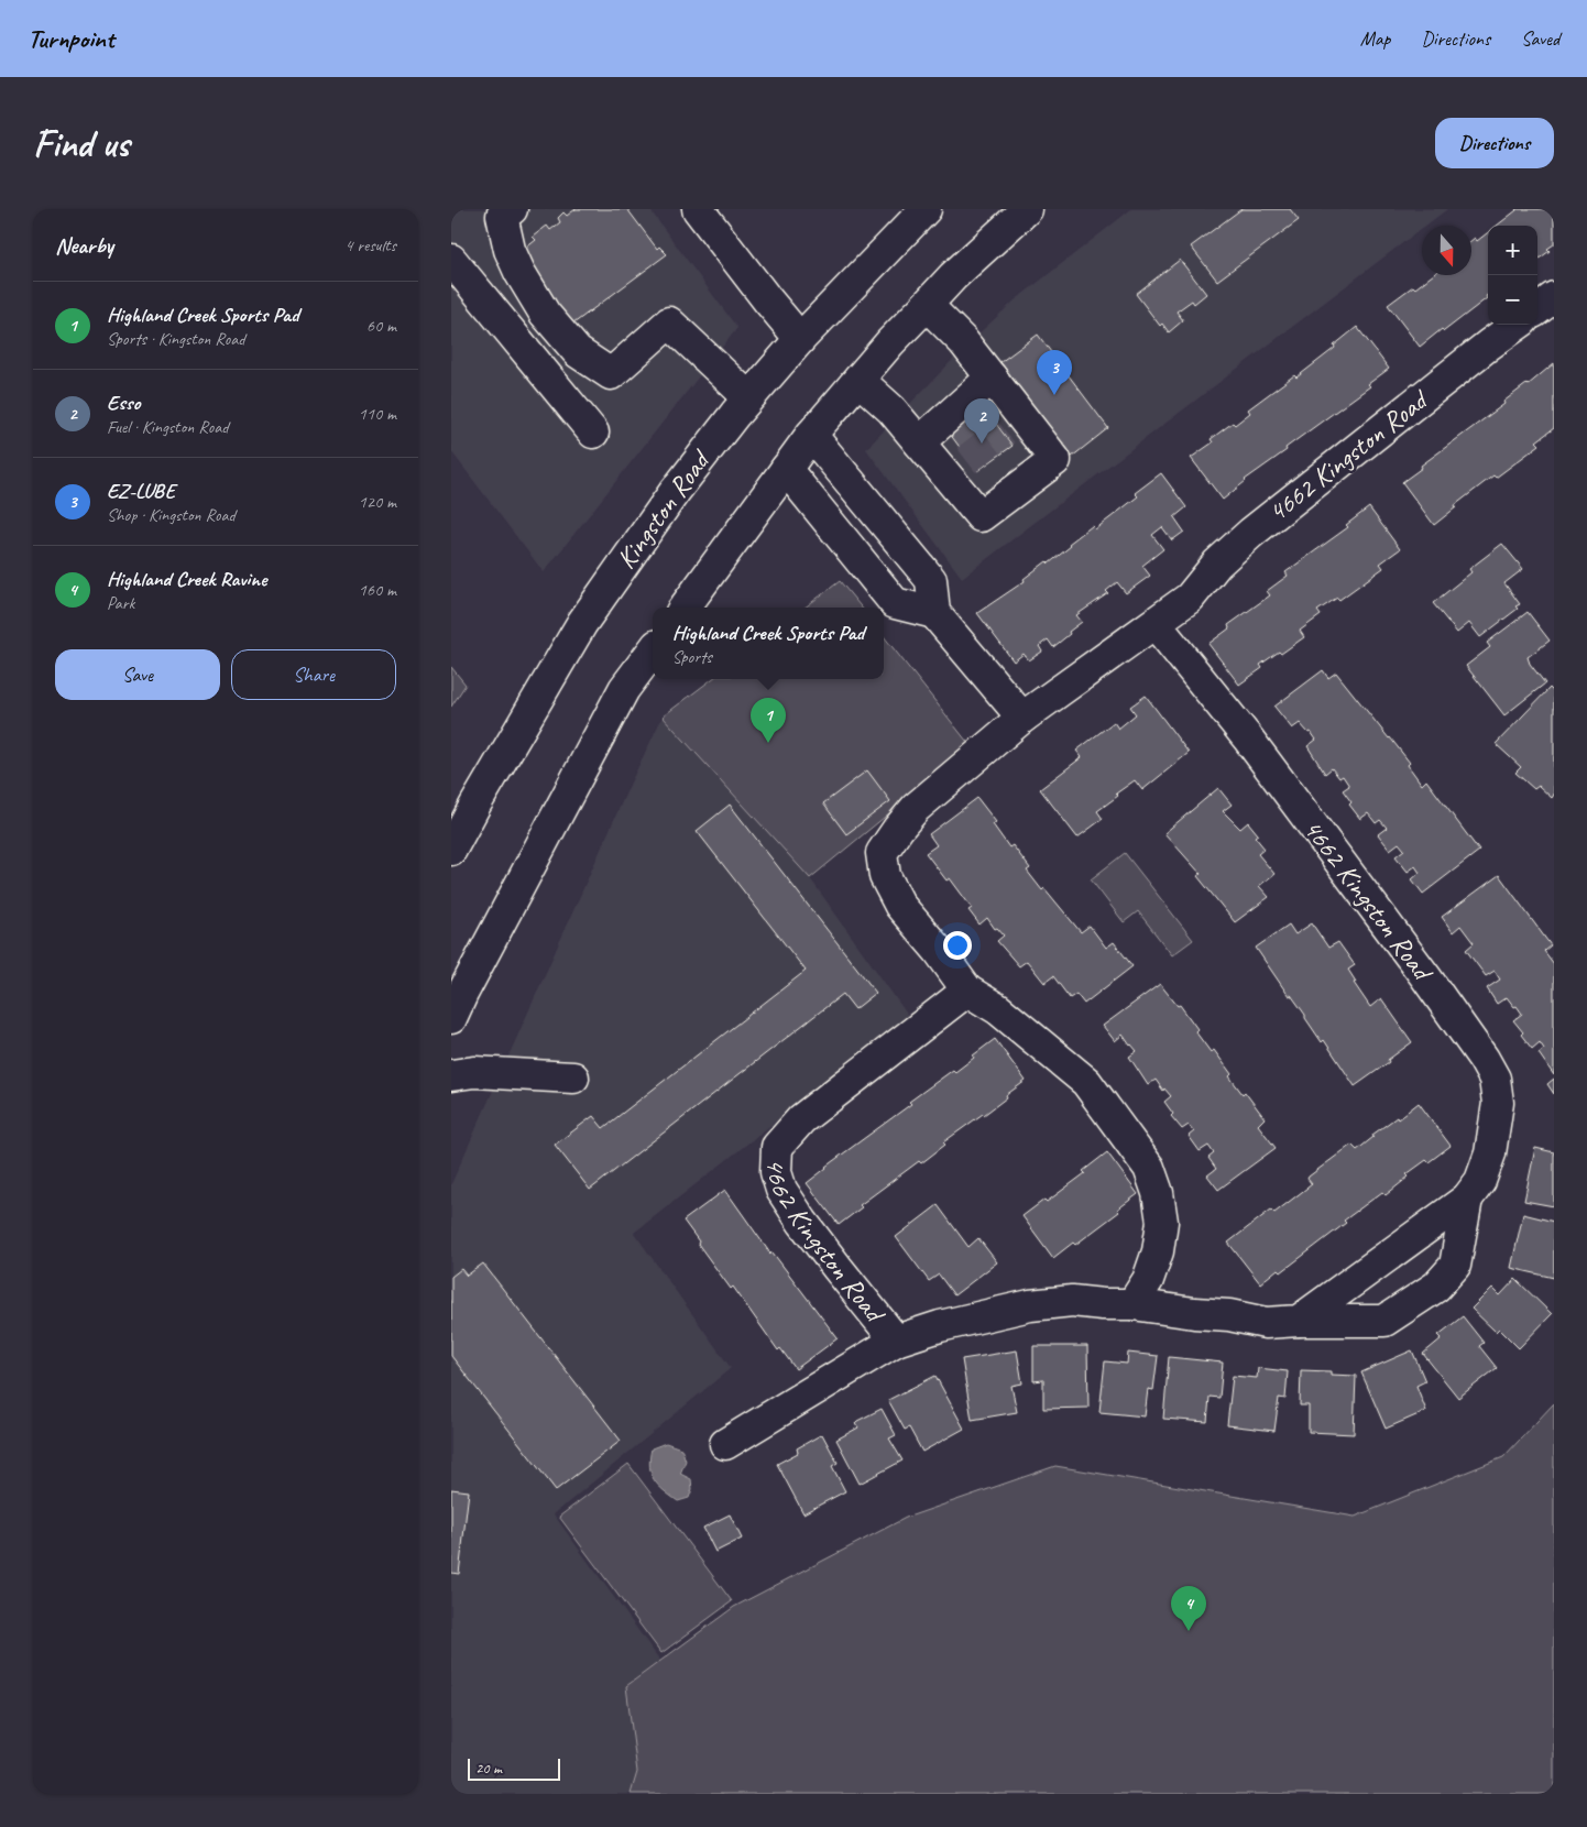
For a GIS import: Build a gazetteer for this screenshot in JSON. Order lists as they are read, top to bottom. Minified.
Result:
{"streets":{"main road":["4662 Kingston Road","Kingston Road"]},"scale_bar":"20 m","north":"bottom","page":{"header":"Turnpoint","nav":["Map","Directions","Saved"],"buttons":["Directions",["Save","Share"]],"title":"Find us","heading":["Nearby","4 results"],"map_buttons":["+","−"],"list":[{"mark":"1","name":"Highland Creek Sports Pad","note":"Sports · Kingston Road","value":"60 m"},{"mark":"2","name":"Esso","note":"Fuel · Kingston Road","value":"110 m"},{"mark":"3","name":"EZ-LUBE","note":"Shop · Kingston Road","value":"120 m"},{"mark":"4","name":"Highland Creek Ravine","note":"Park","value":"160 m"}],"pins":["3","2","1","4"],"popup":["Highland Creek Sports Pad","Sports"],"scale":"20 m"}}
